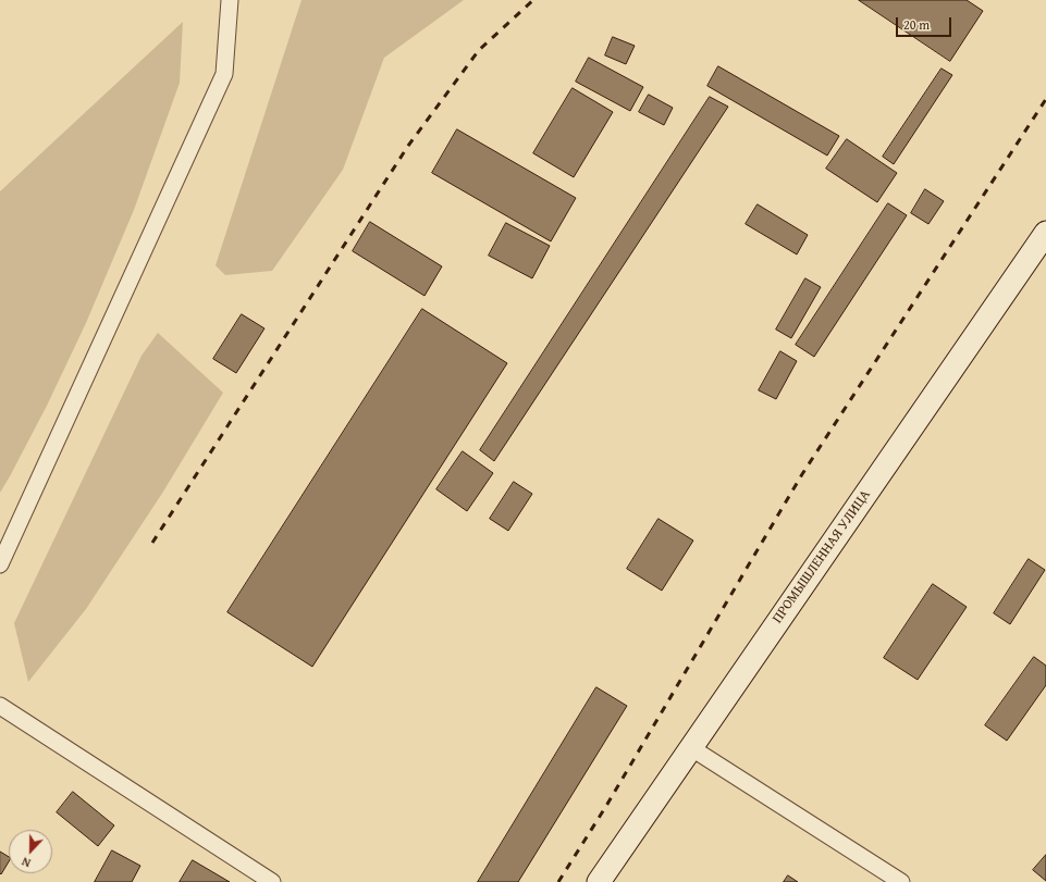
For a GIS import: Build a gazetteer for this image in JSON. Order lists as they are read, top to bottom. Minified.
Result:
{"streets":{"main road":["ПРОМЫШЛЕННАЯ УЛИЦА"]},"scale_bar":"20 m","north":"bottom"}
